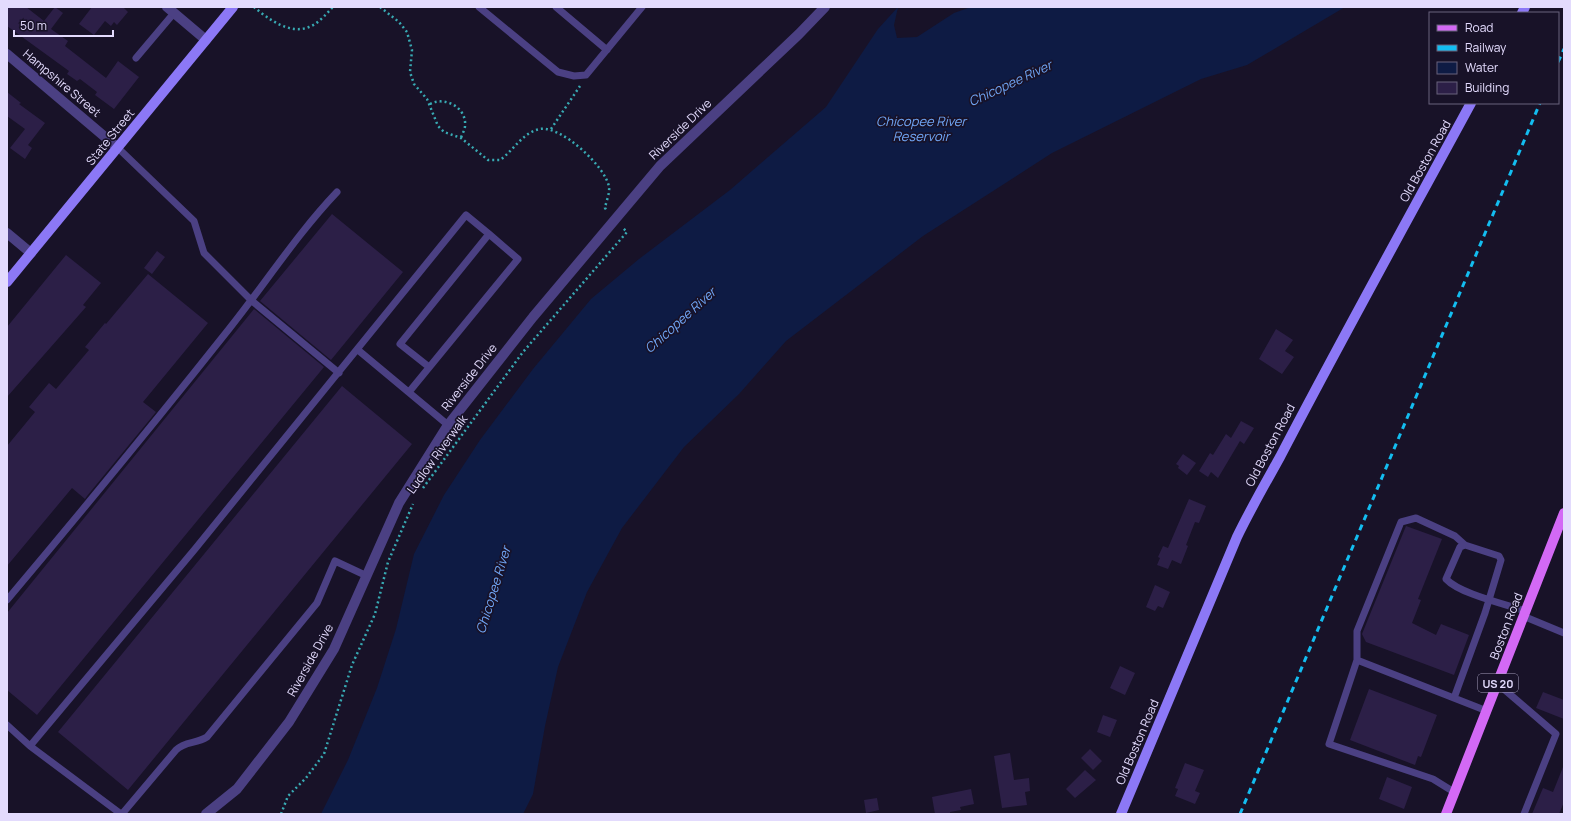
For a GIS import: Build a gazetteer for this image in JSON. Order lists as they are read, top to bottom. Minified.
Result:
{"streets":{"main road":["Boston Road","US 20"],"street":["Hampshire Street","Riverside Drive","State Street","Old Boston Road"],"path":["Ludlow Riverwalk"]},"crossings":[["Hampshire Street","State Street"]],"water":["Chicopee River","Chicopee River Reservoir"],"legend":["Road","Railway","Water","Building"],"scale_bar":"50 m"}
